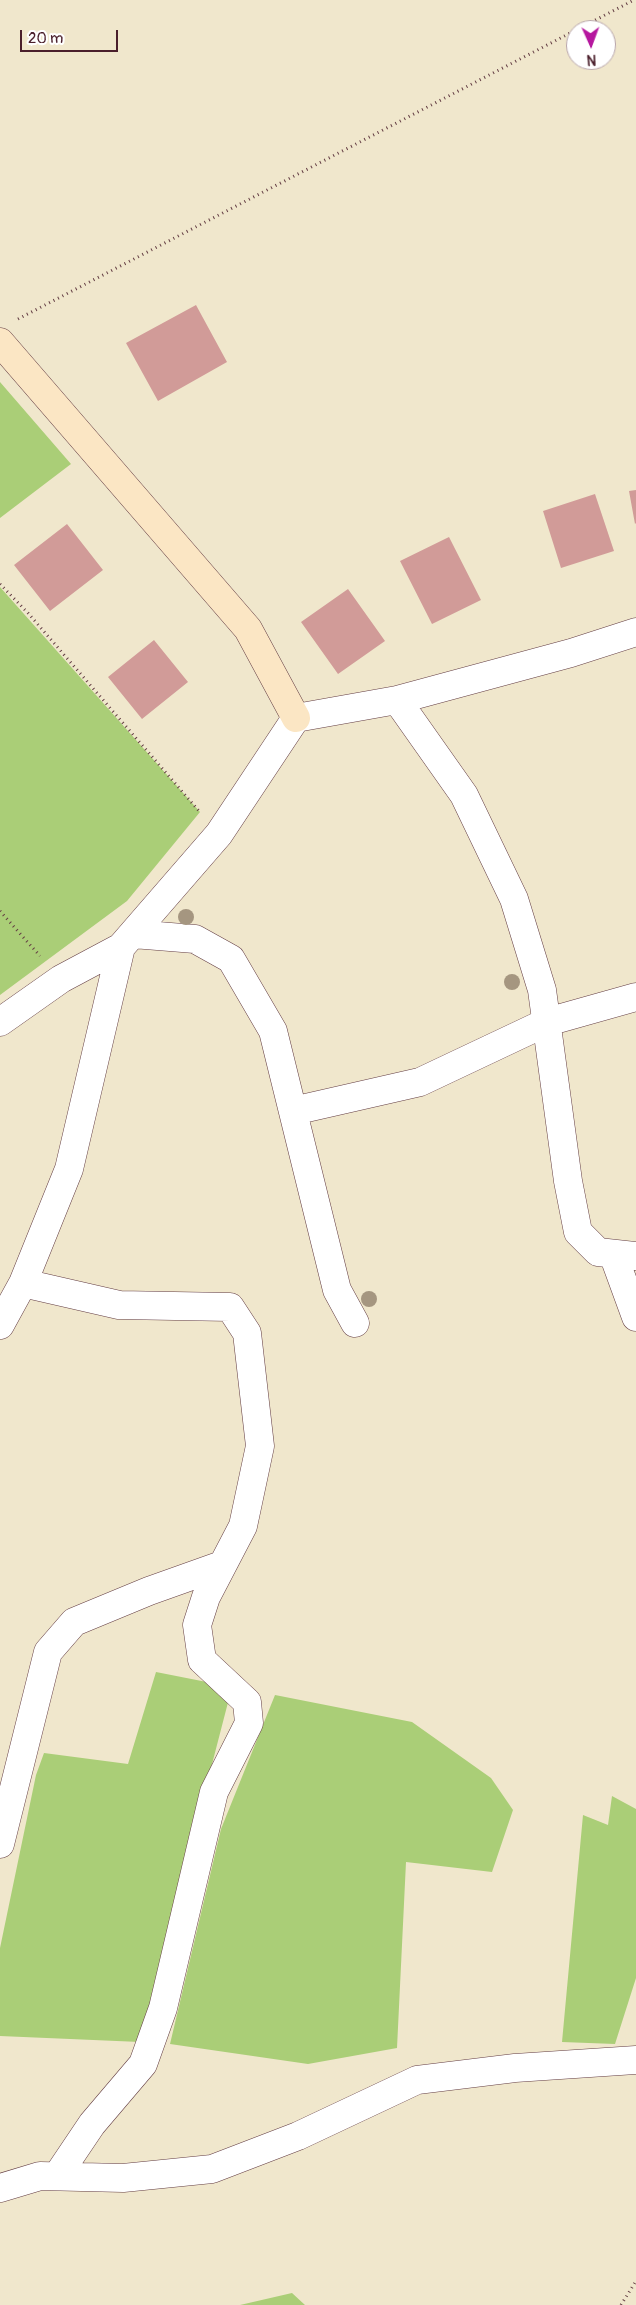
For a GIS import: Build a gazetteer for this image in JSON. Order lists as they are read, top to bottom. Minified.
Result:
{"scale_bar":"20 m","north":"bottom"}
